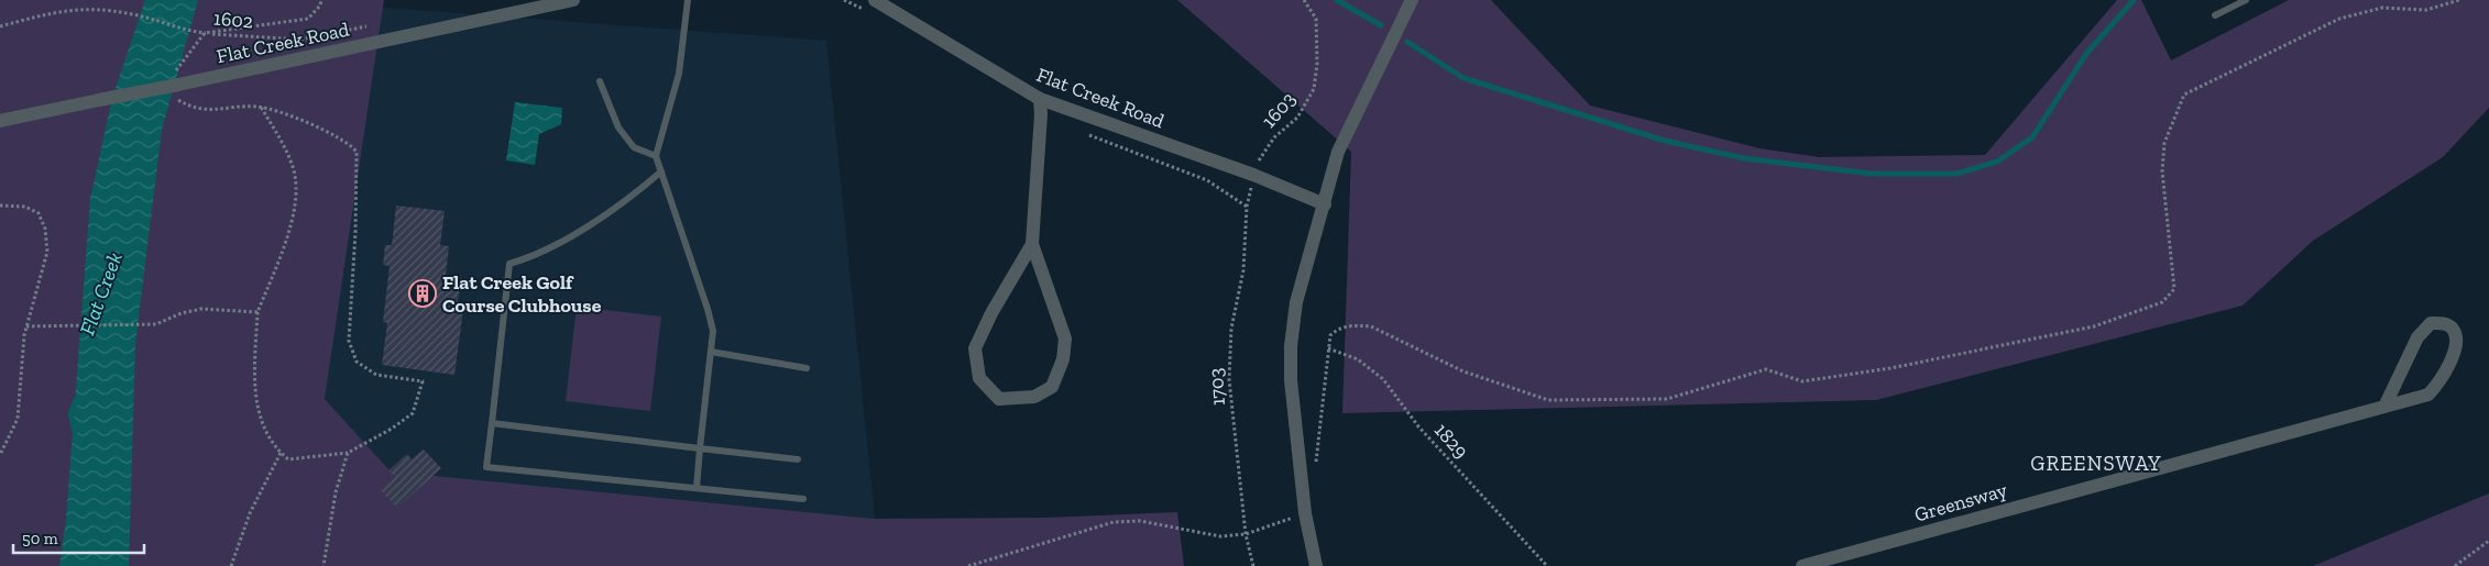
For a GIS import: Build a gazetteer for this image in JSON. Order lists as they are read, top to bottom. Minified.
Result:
{"streets":{"street":["Flat Creek Road","Greensway"],"path":["1602","1603","1703","1829"]},"crossings":[["Flat Creek Road","1603"],["1603","1703"]],"districts":["GREENSWAY"],"water":["Flat Creek"],"places":{"building":["Flat Creek Golf Course Clubhouse"]},"scale_bar":"50 m"}
